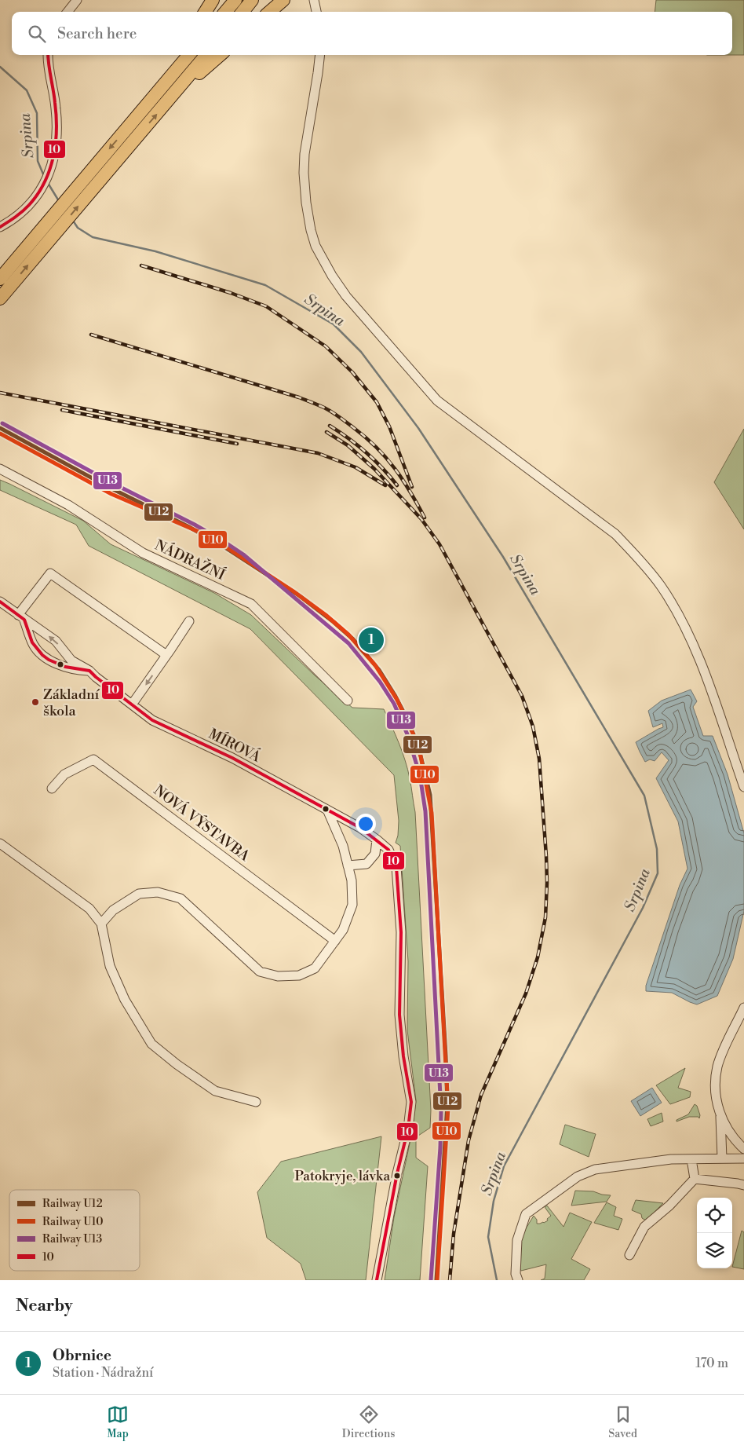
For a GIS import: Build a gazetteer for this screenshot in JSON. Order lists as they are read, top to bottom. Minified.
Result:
{"streets":{"street":["NÁDRAŽNÍ","MÍROVÁ","NOVÁ VÝSTAVBA"]},"water":["Srpina"],"places":["Základní škola","Patokryje, lávka"],"lines":["transit line 10","rail line U13","rail line U12","rail line U10"],"legend":["Railway U12","Railway U10","Railway U13","10"],"page":{"search":"Search here","pins":"1","heading":"Nearby","list":[{"mark":"1","name":"Obrnice","note":"Station · Nádražní","value":"170 m"}],"nav":["Map","Directions","Saved"]}}
